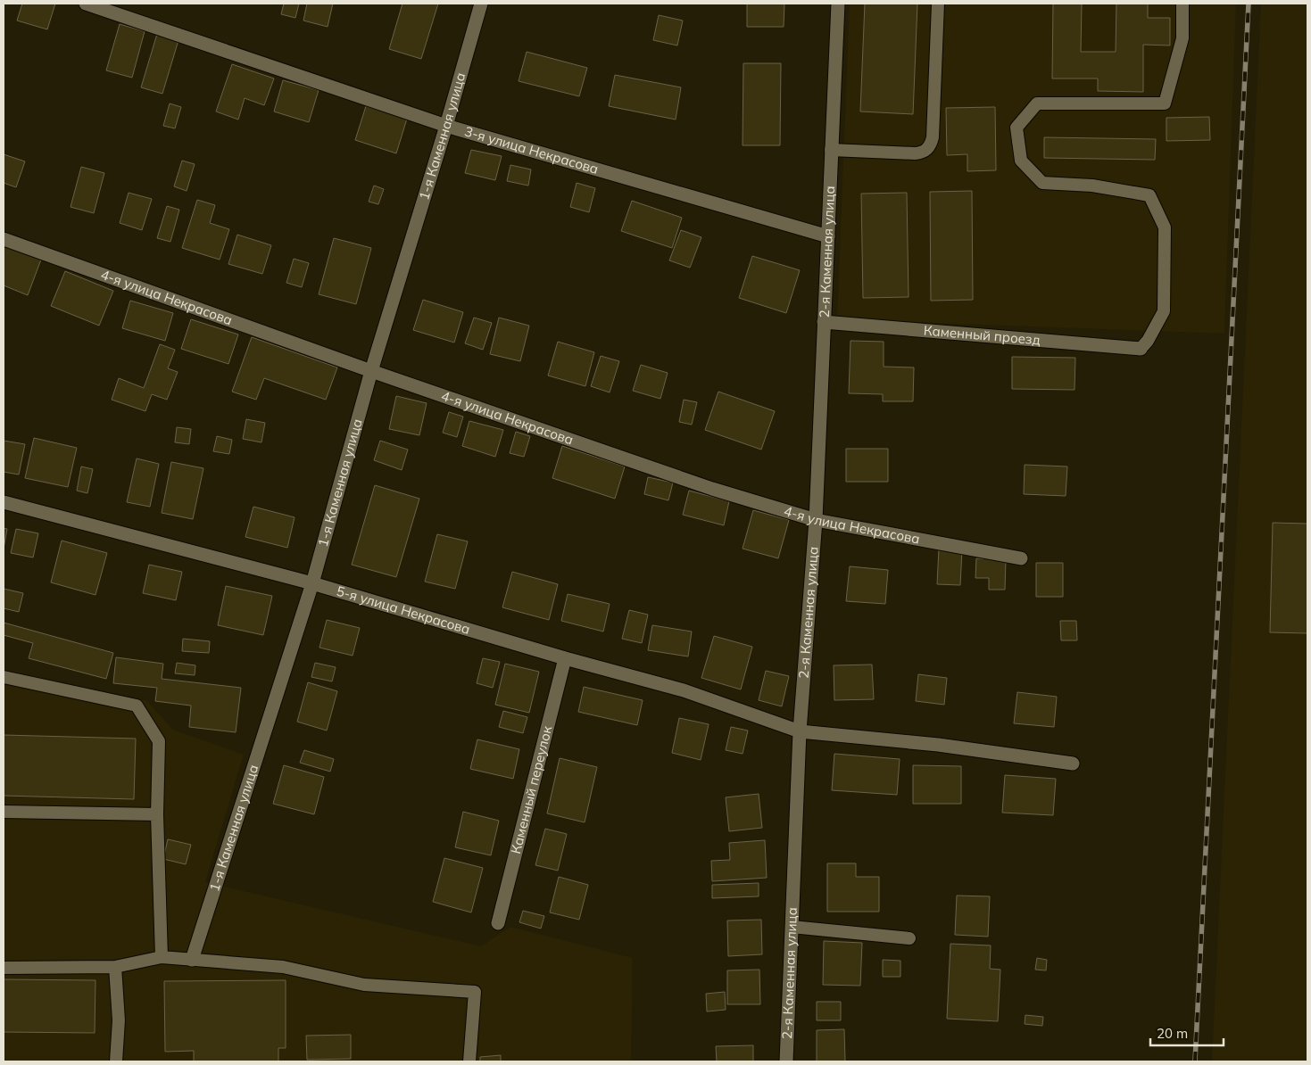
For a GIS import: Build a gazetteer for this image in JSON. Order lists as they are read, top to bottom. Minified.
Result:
{"streets":{"street":["1-я Каменная улица","3-я улица Некрасова","2-я Каменная улица","4-я улица Некрасова","Каменный проезд","5-я улица Некрасова","Каменный переулок"]},"crossings":[["1-я Каменная улица","3-я улица Некрасова"],["1-я Каменная улица","4-я улица Некрасова"],["1-я Каменная улица","5-я улица Некрасова"],["3-я улица Некрасова","2-я Каменная улица"],["2-я Каменная улица","4-я улица Некрасова"],["2-я Каменная улица","Каменный проезд"],["2-я Каменная улица","5-я улица Некрасова"],["5-я улица Некрасова","Каменный переулок"]],"scale_bar":"20 m"}
